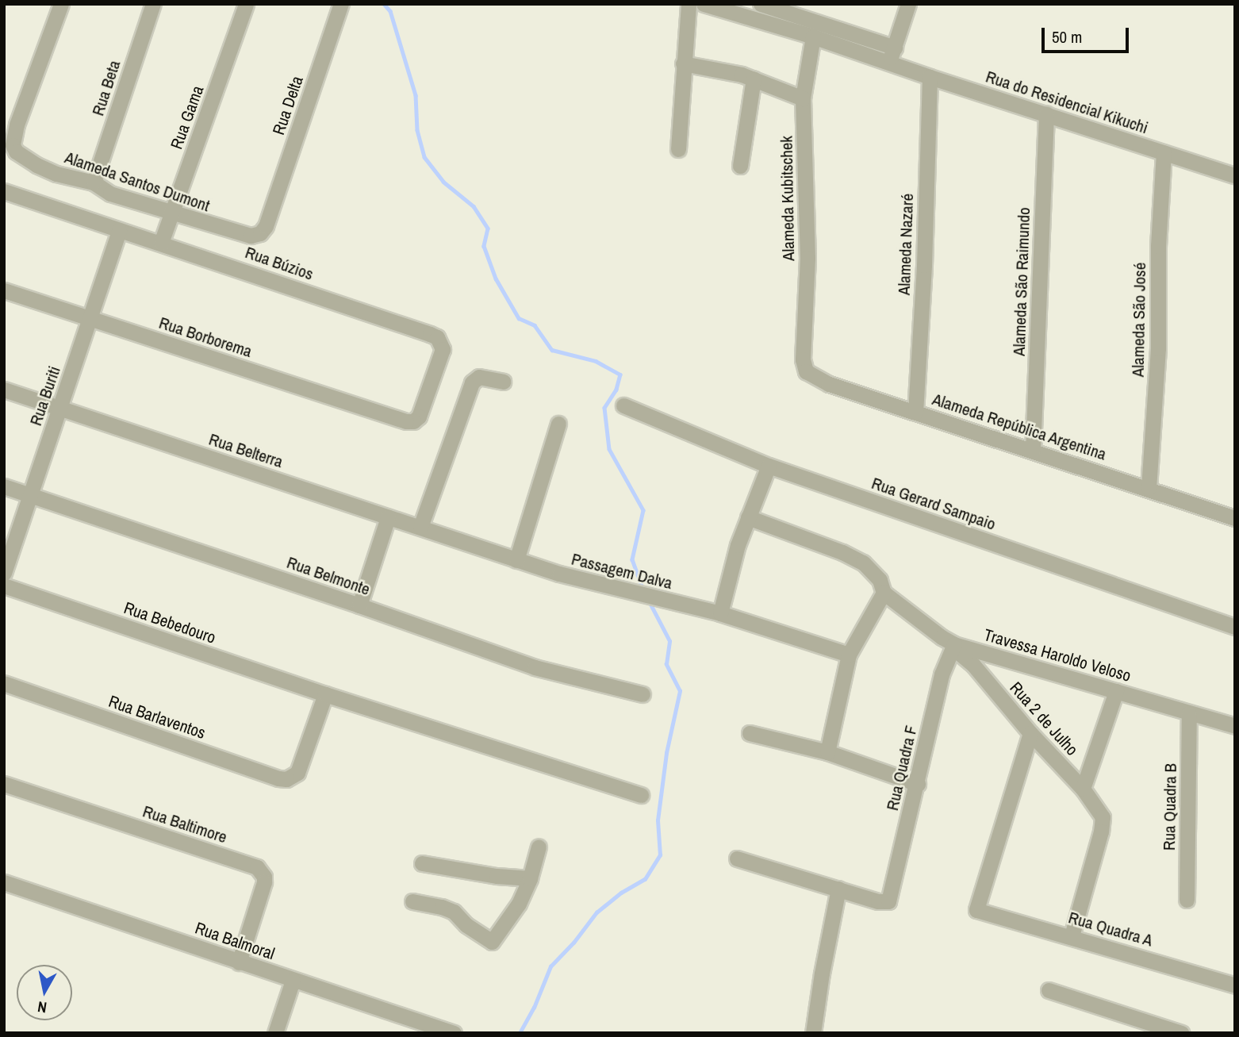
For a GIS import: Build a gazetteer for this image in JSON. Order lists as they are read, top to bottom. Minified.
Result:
{"streets":{"street":["Rua Beta","Rua do Residencial Kikuchi","Rua Delta","Rua Gama","Alameda Santos Dumont","Alameda Kubitschek","Alameda Nazaré","Rua Búzios","Alameda São Raimundo","Alameda São José","Rua Borborema","Rua Buriti","Alameda República Argentina","Rua Belterra","Rua Gerard Sampaio","Passagem Dalva","Rua Belmonte","Rua Bebedouro","Travessa Haroldo Veloso","Rua Barlaventos","Rua 2 de Julho","Rua Quadra F","Rua Quadra B","Rua Baltimore","Rua Quadra A","Rua Balmoral"]},"crossings":[["Rua Beta","Alameda Santos Dumont"],["Rua do Residencial Kikuchi","Alameda Kubitschek"],["Rua do Residencial Kikuchi","Alameda Nazaré"],["Rua do Residencial Kikuchi","Alameda São Raimundo"],["Rua do Residencial Kikuchi","Alameda São José"],["Rua Delta","Alameda Santos Dumont"],["Rua Gama","Alameda Santos Dumont"],["Rua Gama","Rua Búzios"],["Alameda Kubitschek","Alameda República Argentina"],["Alameda Nazaré","Alameda República Argentina"],["Rua Búzios","Rua Borborema"],["Rua Búzios","Rua Buriti"],["Alameda São Raimundo","Alameda República Argentina"],["Alameda São José","Alameda República Argentina"],["Rua Borborema","Rua Buriti"],["Rua Buriti","Rua Belterra"],["Rua Buriti","Rua Belmonte"],["Rua Belterra","Passagem Dalva"],["Rua Bebedouro","Rua Barlaventos"],["Travessa Haroldo Veloso","Rua 2 de Julho"],["Travessa Haroldo Veloso","Rua Quadra F"],["Travessa Haroldo Veloso","Rua Quadra B"],["Rua 2 de Julho","Rua Quadra F"],["Rua 2 de Julho","Rua Quadra A"],["Rua Baltimore","Rua Balmoral"]],"scale_bar":"50 m","north":"bottom"}
